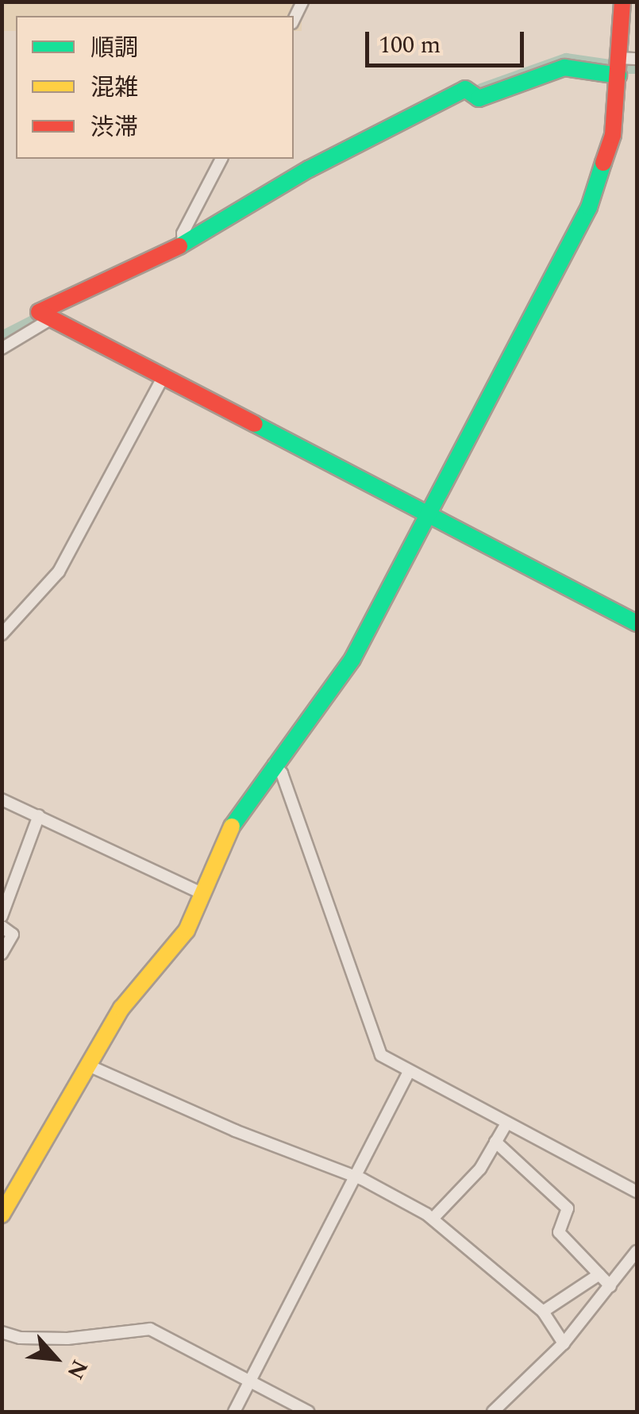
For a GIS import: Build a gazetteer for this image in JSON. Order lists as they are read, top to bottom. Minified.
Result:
{"legend":["順調","混雑","渋滞"],"scale_bar":"100 m","north":"bottom right"}
